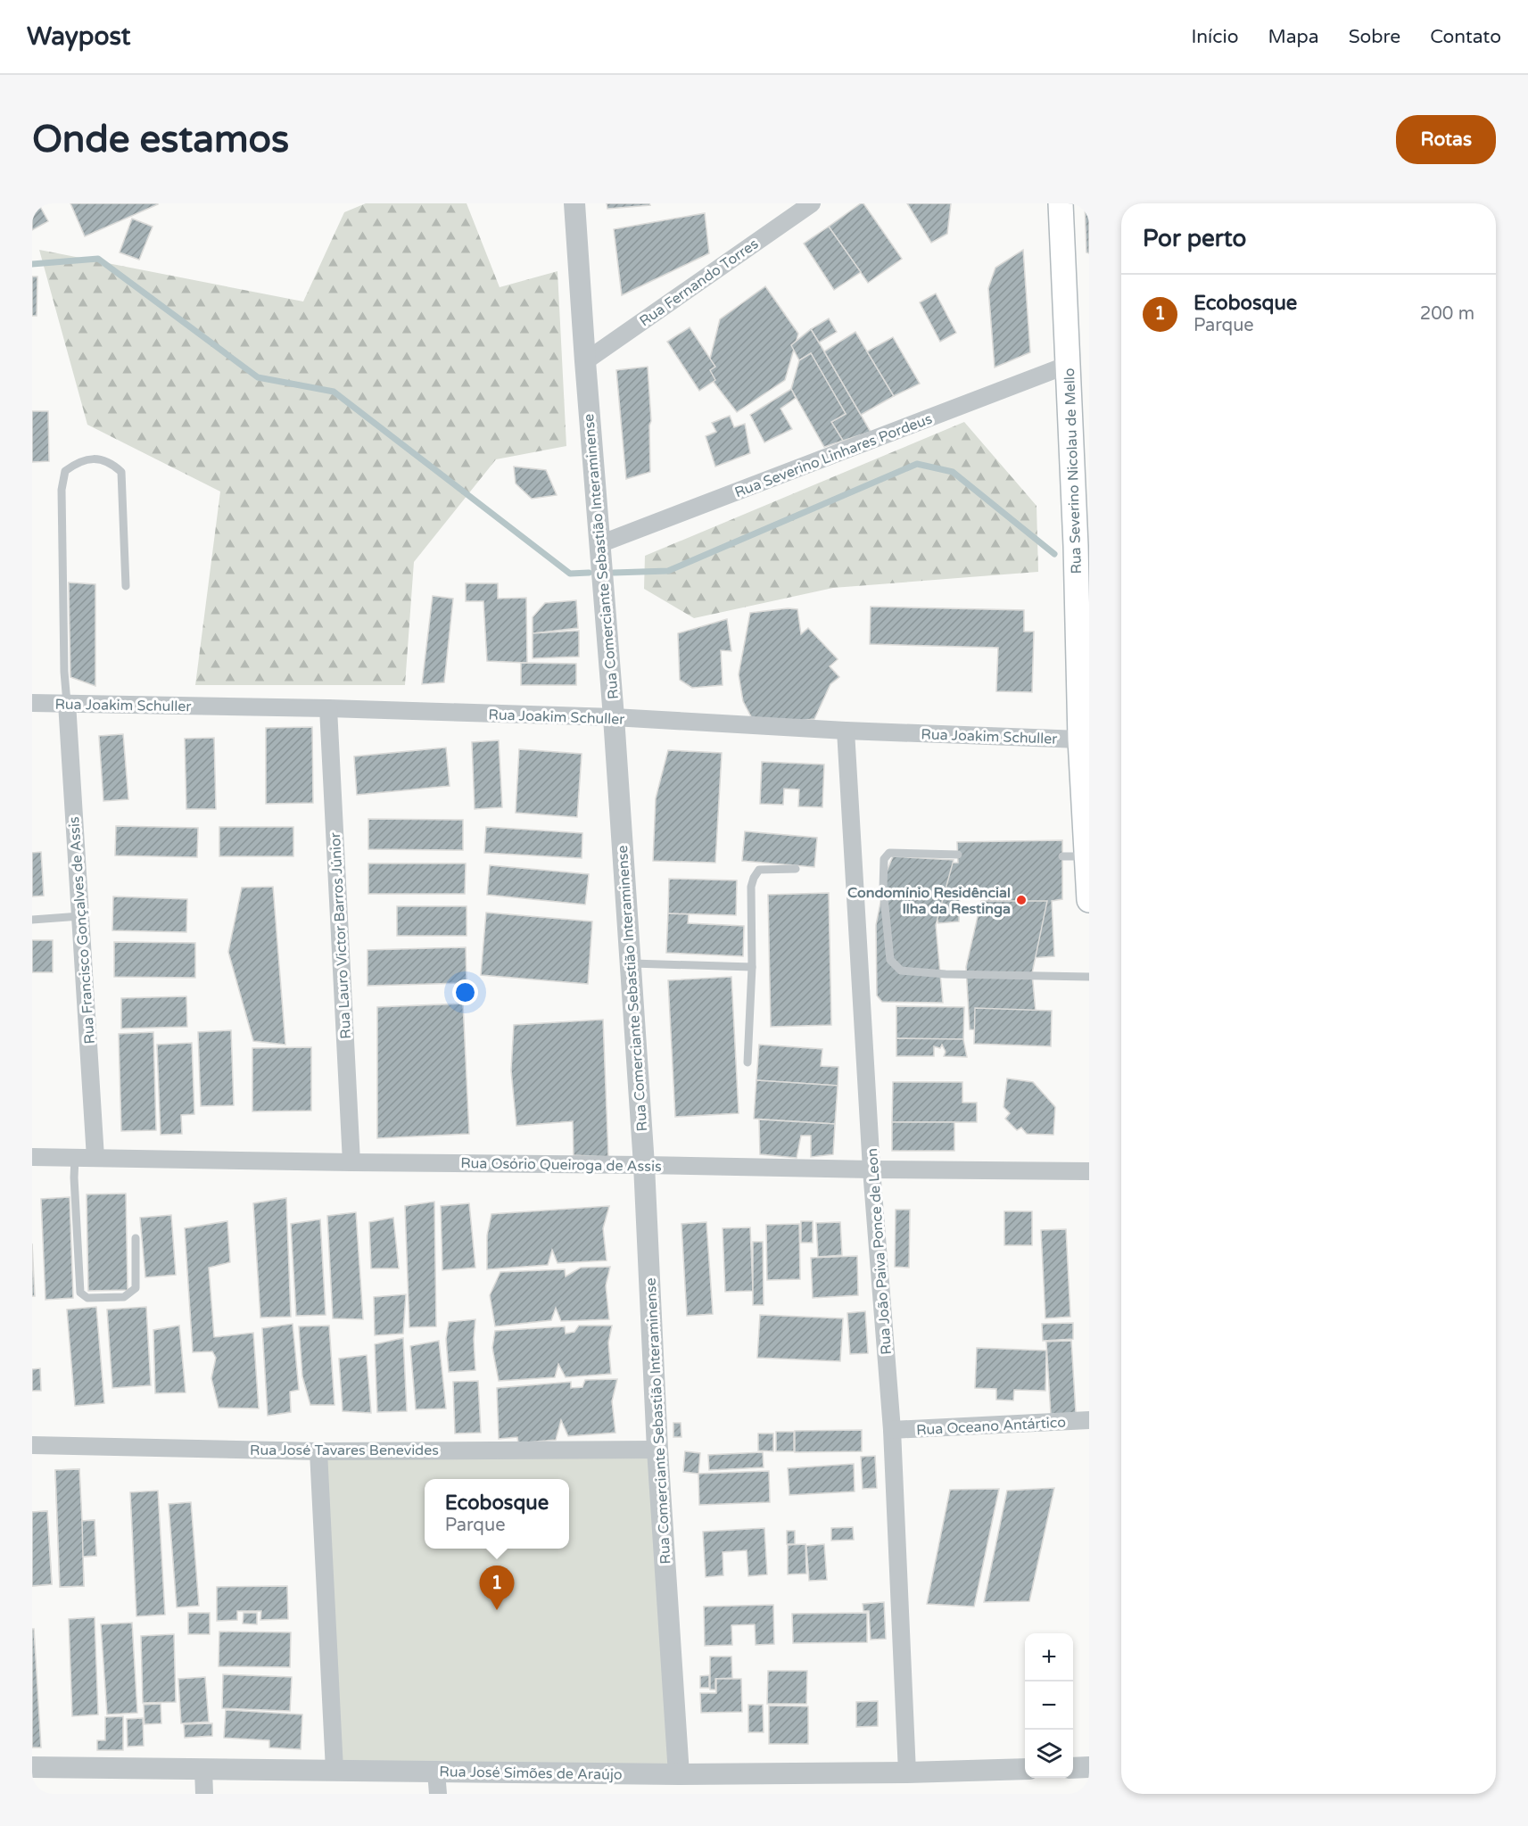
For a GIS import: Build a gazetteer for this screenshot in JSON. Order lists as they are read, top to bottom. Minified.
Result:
{"streets":{"main road":["Rua Severino Nicolau de Mello"],"street":["Rua Fernando Torres","Rua Severino Linhares Pordeus","Rua Comerciante Sebastião Interaminense","Rua Joakim Schuller","Rua Francisco Gonçalves de Assis","Rua Lauro Victor Barros Júnior","Rua Osório Queiroga de Assis","Rua João Paiva Ponce de Leon","Rua Oceano Antártico","Rua José Tavares Benevides","Rua José Simões de Araújo"]},"crossings":[["Rua Fernando Torres","Rua Comerciante Sebastião Interaminense"],["Rua Severino Linhares Pordeus","Rua Severino Nicolau de Mello"],["Rua Severino Linhares Pordeus","Rua Comerciante Sebastião Interaminense"],["Rua Severino Nicolau de Mello","Rua Joakim Schuller"],["Rua Comerciante Sebastião Interaminense","Rua Joakim Schuller"],["Rua Comerciante Sebastião Interaminense","Rua Osório Queiroga de Assis"],["Rua Comerciante Sebastião Interaminense","Rua José Tavares Benevides"],["Rua Comerciante Sebastião Interaminense","Rua José Simões de Araújo"],["Rua Joakim Schuller","Rua Francisco Gonçalves de Assis"],["Rua Joakim Schuller","Rua Lauro Victor Barros Júnior"],["Rua Joakim Schuller","Rua João Paiva Ponce de Leon"],["Rua Francisco Gonçalves de Assis","Rua Osório Queiroga de Assis"],["Rua Lauro Victor Barros Júnior","Rua Osório Queiroga de Assis"],["Rua Osório Queiroga de Assis","Rua João Paiva Ponce de Leon"],["Rua João Paiva Ponce de Leon","Rua Oceano Antártico"],["Rua João Paiva Ponce de Leon","Rua José Simões de Araújo"]],"places":["Condomínio Residêncial Ilha da Restinga"],"page":{"header":"Waypost","nav":["Início","Mapa","Sobre","Contato"],"buttons":"Rotas","title":"Onde estamos","heading":"Por perto","list":[{"mark":"1","name":"Ecobosque","note":"Parque","value":"200 m"}],"popup":["Ecobosque","Parque"],"pins":"1","map_buttons":["+","−"]}}
